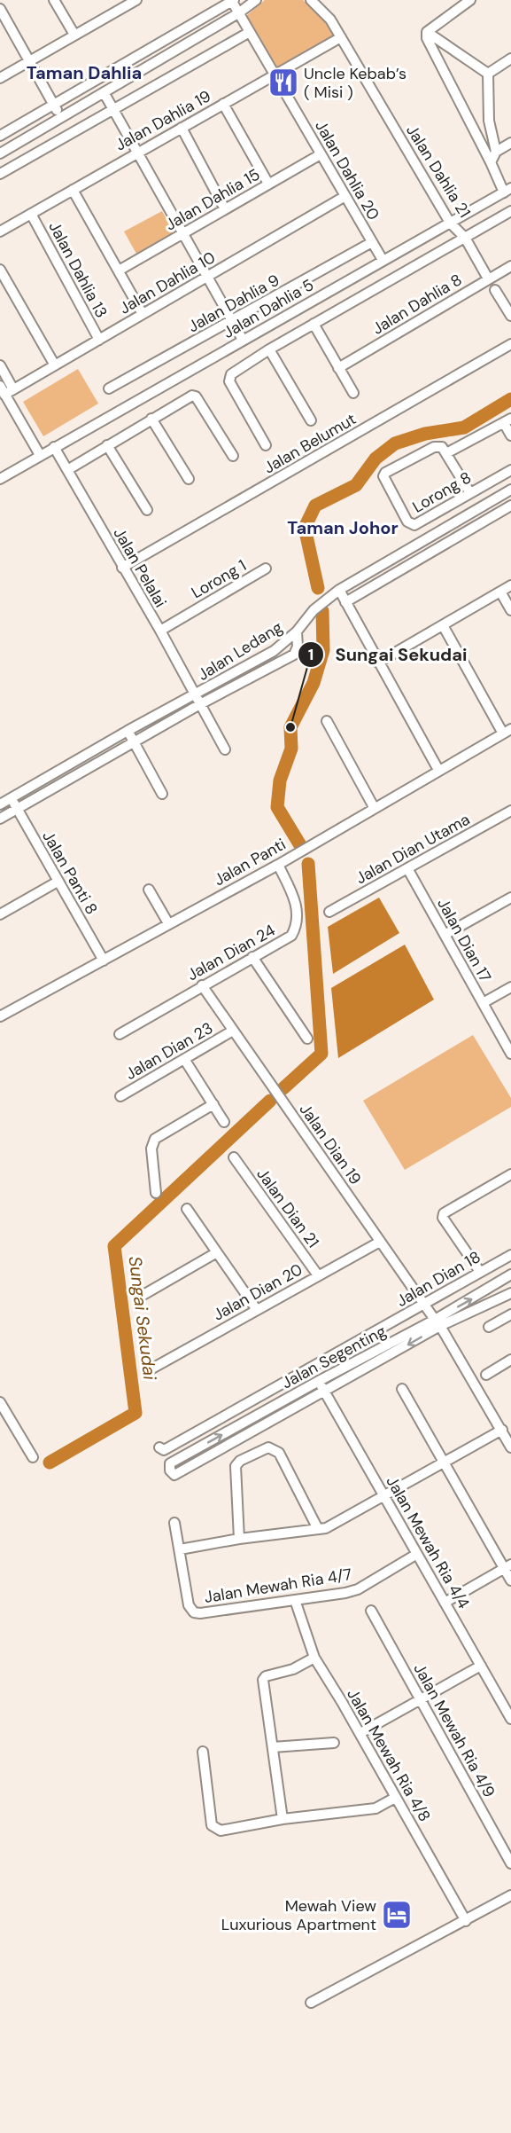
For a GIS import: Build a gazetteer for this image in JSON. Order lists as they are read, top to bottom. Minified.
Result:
{"streets":{"street":["Jalan Dahlia 19","Jalan Dahlia 20","Jalan Dahlia 21","Jalan Dahlia 15","Jalan Dahlia 13","Jalan Dahlia 10","Jalan Dahlia 9","Jalan Dahlia 8","Jalan Dahlia 5","Jalan Belumut","Lorong 8","Jalan Pelalai","Lorong 1","Jalan Ledang","Jalan Dian Utama","Jalan Panti","Jalan Panti 8","Jalan Dian 17","Jalan Dian 24","Jalan Dian 23","Jalan Dian 19","Jalan Dian 21","Jalan Dian 18","Jalan Dian 20","Jalan Segenting","Jalan Mewah Ria 4/4","Jalan Mewah Ria 4/7","Jalan Mewah Ria 4/9","Jalan Mewah Ria 4/8"]},"crossings":[["Jalan Dahlia 19","Jalan Dahlia 20"],["Jalan Dahlia 19","Jalan Dahlia 21"],["Jalan Dahlia 19","Jalan Dahlia 13"],["Jalan Dahlia 20","Jalan Dahlia 15"],["Jalan Dahlia 20","Jalan Dahlia 10"],["Jalan Dahlia 20","Jalan Dahlia 9"],["Jalan Dahlia 20","Jalan Dahlia 5"],["Jalan Dahlia 21","Jalan Dahlia 8"],["Jalan Dahlia 21","Jalan Dahlia 5"],["Jalan Dahlia 13","Jalan Dahlia 10"],["Jalan Dahlia 5","Jalan Pelalai"],["Jalan Belumut","Jalan Pelalai"],["Jalan Pelalai","Lorong 1"],["Jalan Pelalai","Jalan Ledang"],["Jalan Ledang","Jalan Panti 8"],["Jalan Dian Utama","Jalan Dian 17"],["Jalan Panti","Jalan Panti 8"],["Jalan Panti","Jalan Dian 24"],["Jalan Dian 24","Jalan Dian 19"],["Jalan Dian 23","Jalan Dian 19"],["Jalan Dian 19","Jalan Dian 18"],["Jalan Dian 19","Jalan Dian 20"],["Jalan Dian 19","Jalan Segenting"],["Jalan Dian 21","Jalan Dian 20"],["Jalan Segenting","Jalan Mewah Ria 4/4"],["Jalan Mewah Ria 4/4","Jalan Mewah Ria 4/7"],["Jalan Mewah Ria 4/7","Jalan Mewah Ria 4/8"]],"districts":["Taman Dahlia","Taman Johor"],"water":["Sungai Sekudai"],"places":{"restaurant":["Uncle Kebab’s ( Misi )"],"other":["Sungai Sekudai"],"hotel":["Mewah View Luxurious Apartment"]}}
